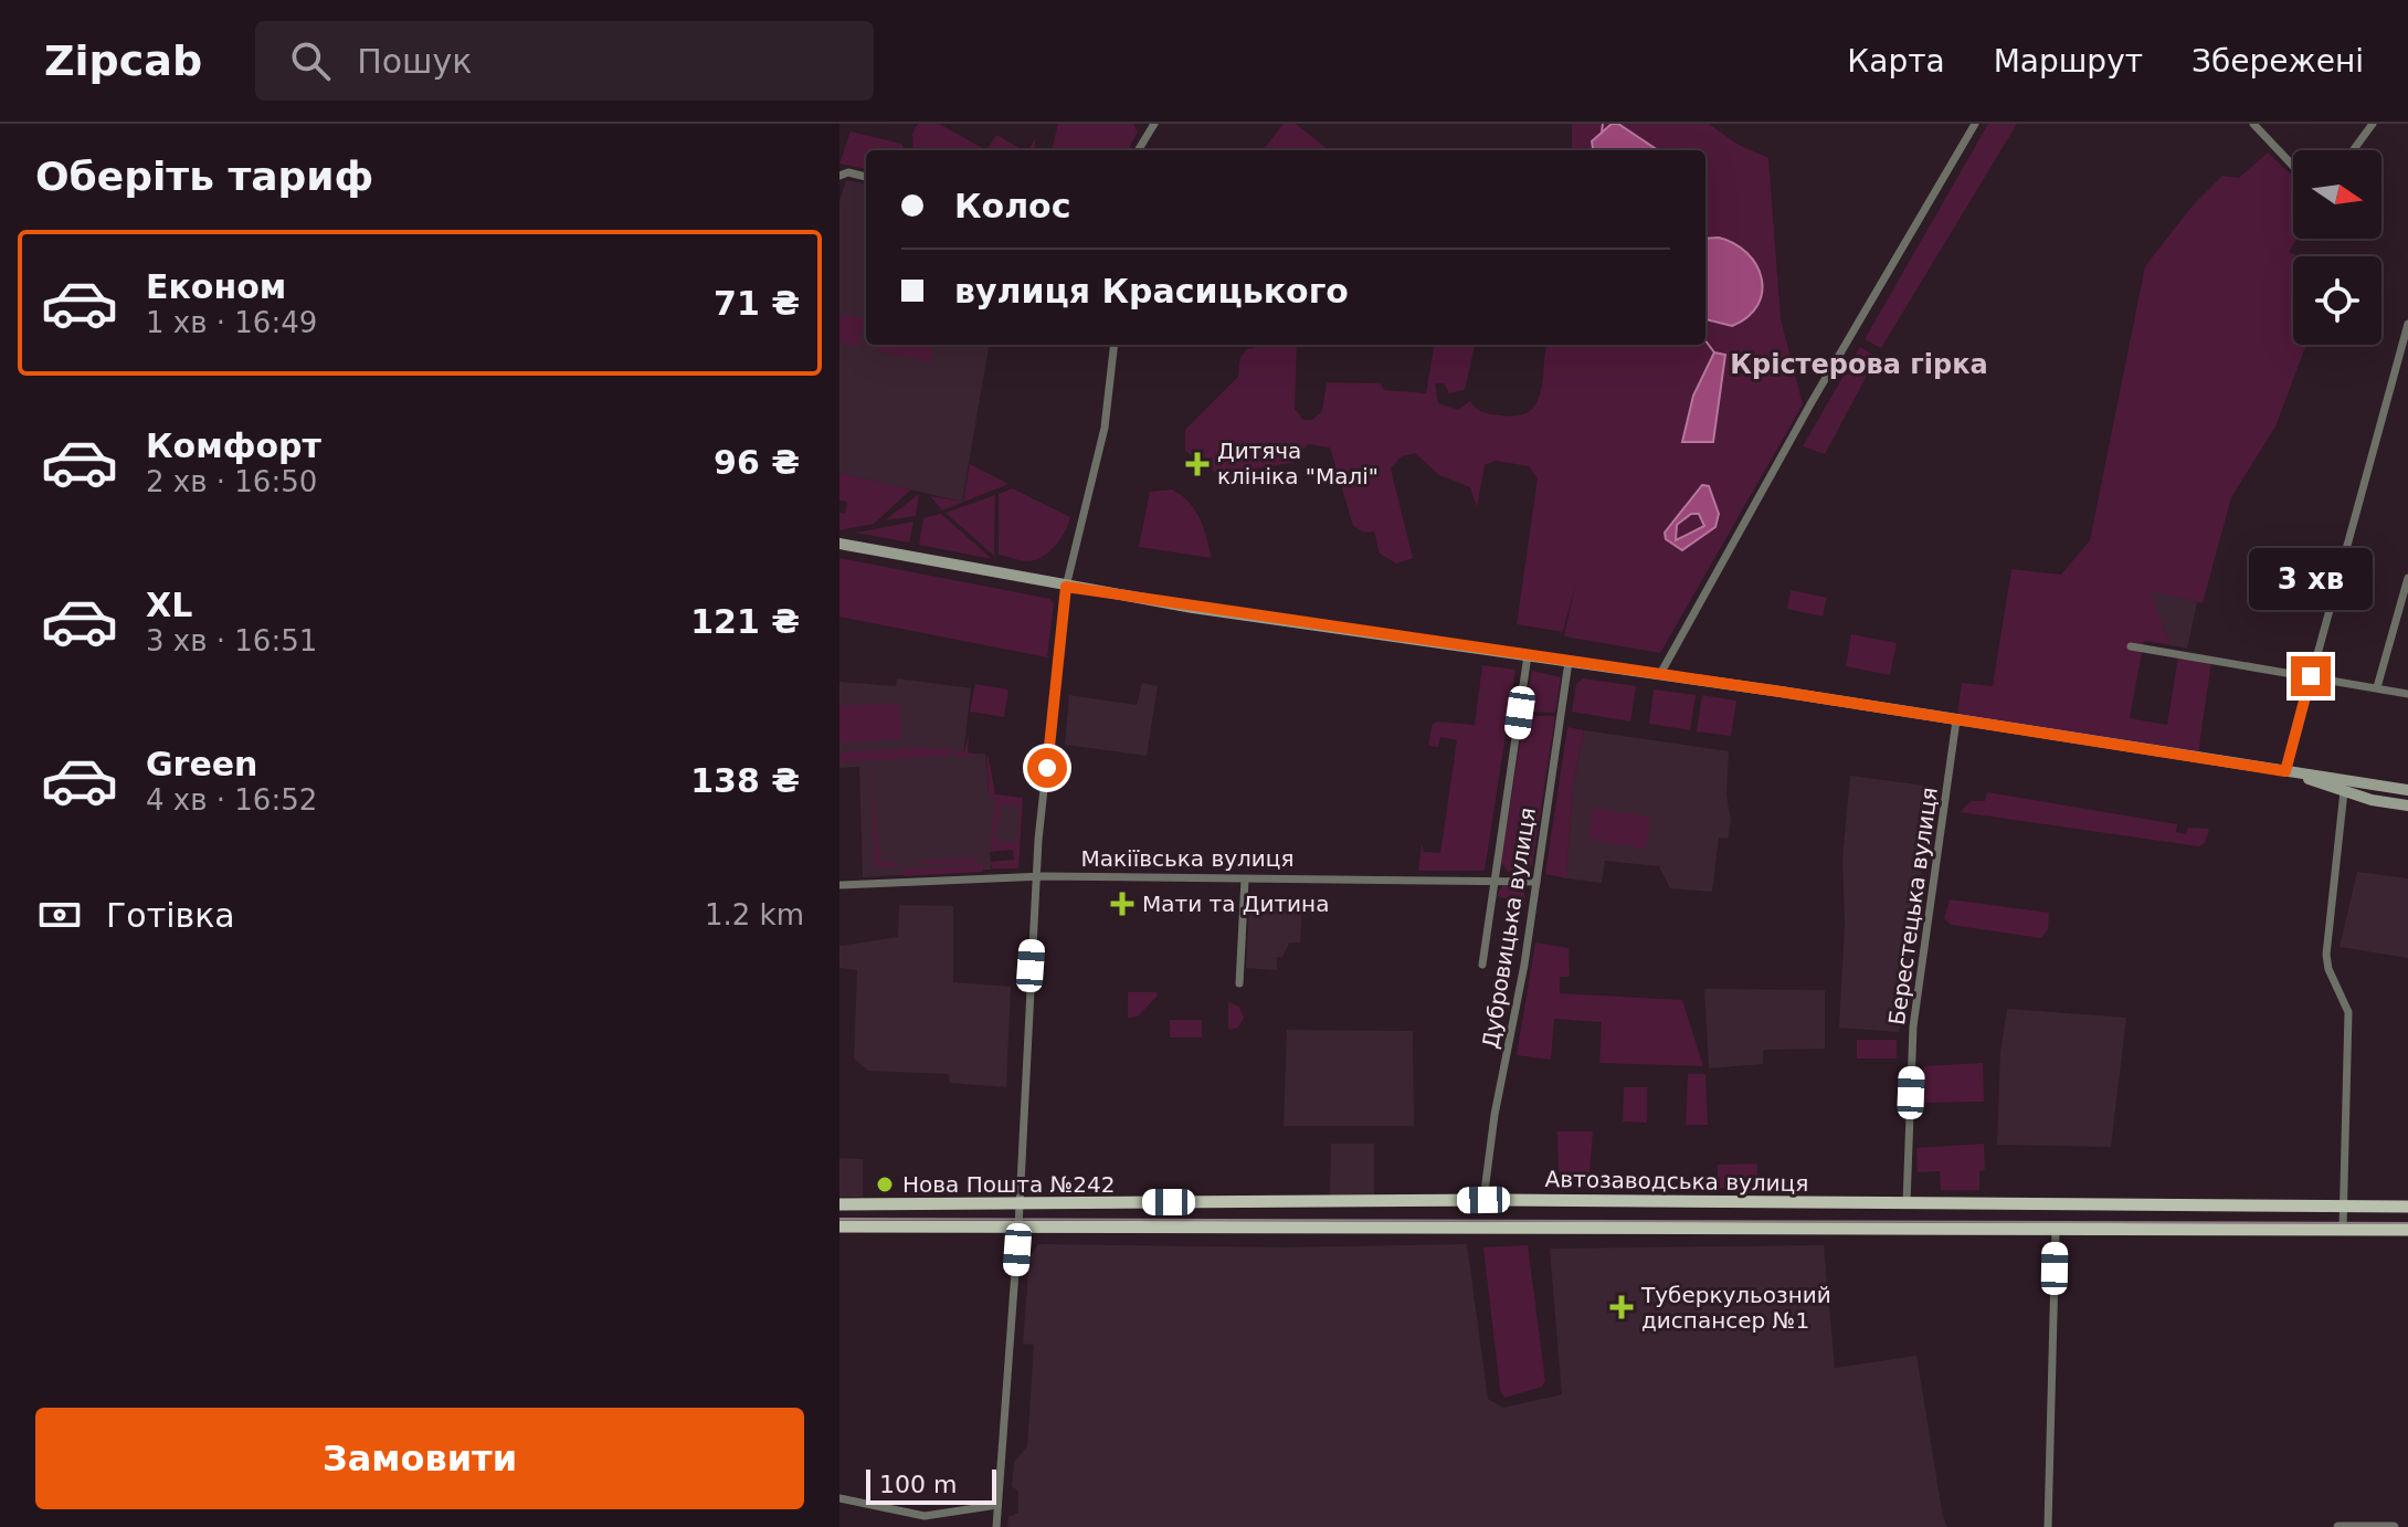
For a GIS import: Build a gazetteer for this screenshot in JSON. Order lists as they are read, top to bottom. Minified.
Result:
{"streets":{"main road":["Автозаводська вулиця"],"street":["Макіївська вулиця","Берестецька вулиця","Дубровицька вулиця"]},"crossings":[["Макіївська вулиця","Дубровицька вулиця"],["Берестецька вулиця","Автозаводська вулиця"],["Дубровицька вулиця","Автозаводська вулиця"]],"districts":["Крістерова гірка"],"places":{"health":["Дитяча клініка \"Малі\"","Мати та Дитина","Туберкульозний диспансер №1"],"other":["Нова Пошта №242"]},"scale_bar":"100 m","north":"right","page":{"header":"Zipcab","search":"Пошук","nav":["Карта","Маршрут","Збережені"],"heading":"Оберіть тариф","banner":["Колос","вулиця Красицького"],"list":[{"name":"Економ","note":"1 хв · 16:49","value":"71 ₴"},{"name":"Комфорт","note":"2 хв · 16:50","value":"96 ₴"},{"name":"XL","note":"3 хв · 16:51","value":"121 ₴"},{"name":"Green","note":"4 хв · 16:52","value":"138 ₴"}],"bubble":"3 хв","pay":["Готівка","1.2 km"],"buttons":"Замовити","scale":"100 m"}}
